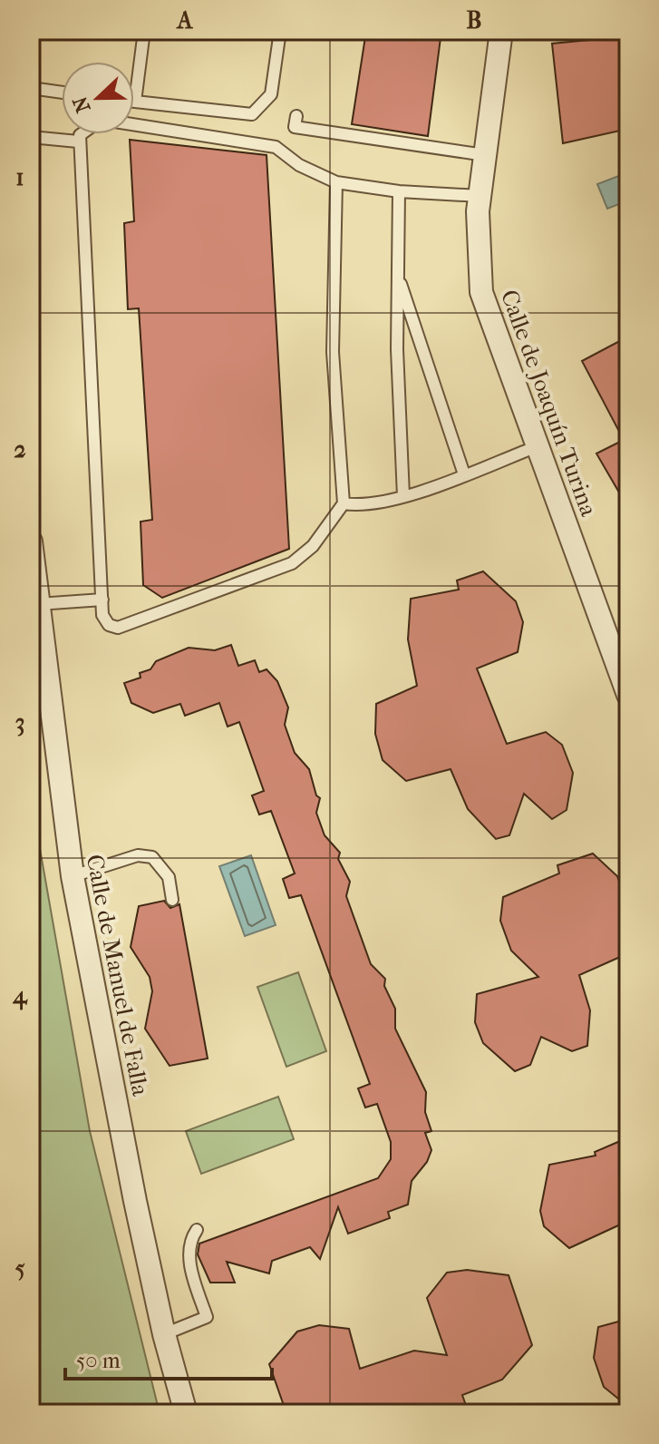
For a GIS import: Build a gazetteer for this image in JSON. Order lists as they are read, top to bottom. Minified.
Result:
{"streets":{"street":["Calle de Joaquín Turina","Calle de Manuel de Falla"]},"scale_bar":"50 m","north":"left","grid":{"columns":["A","B"],"rows":["1","2","3","4","5"]}}
